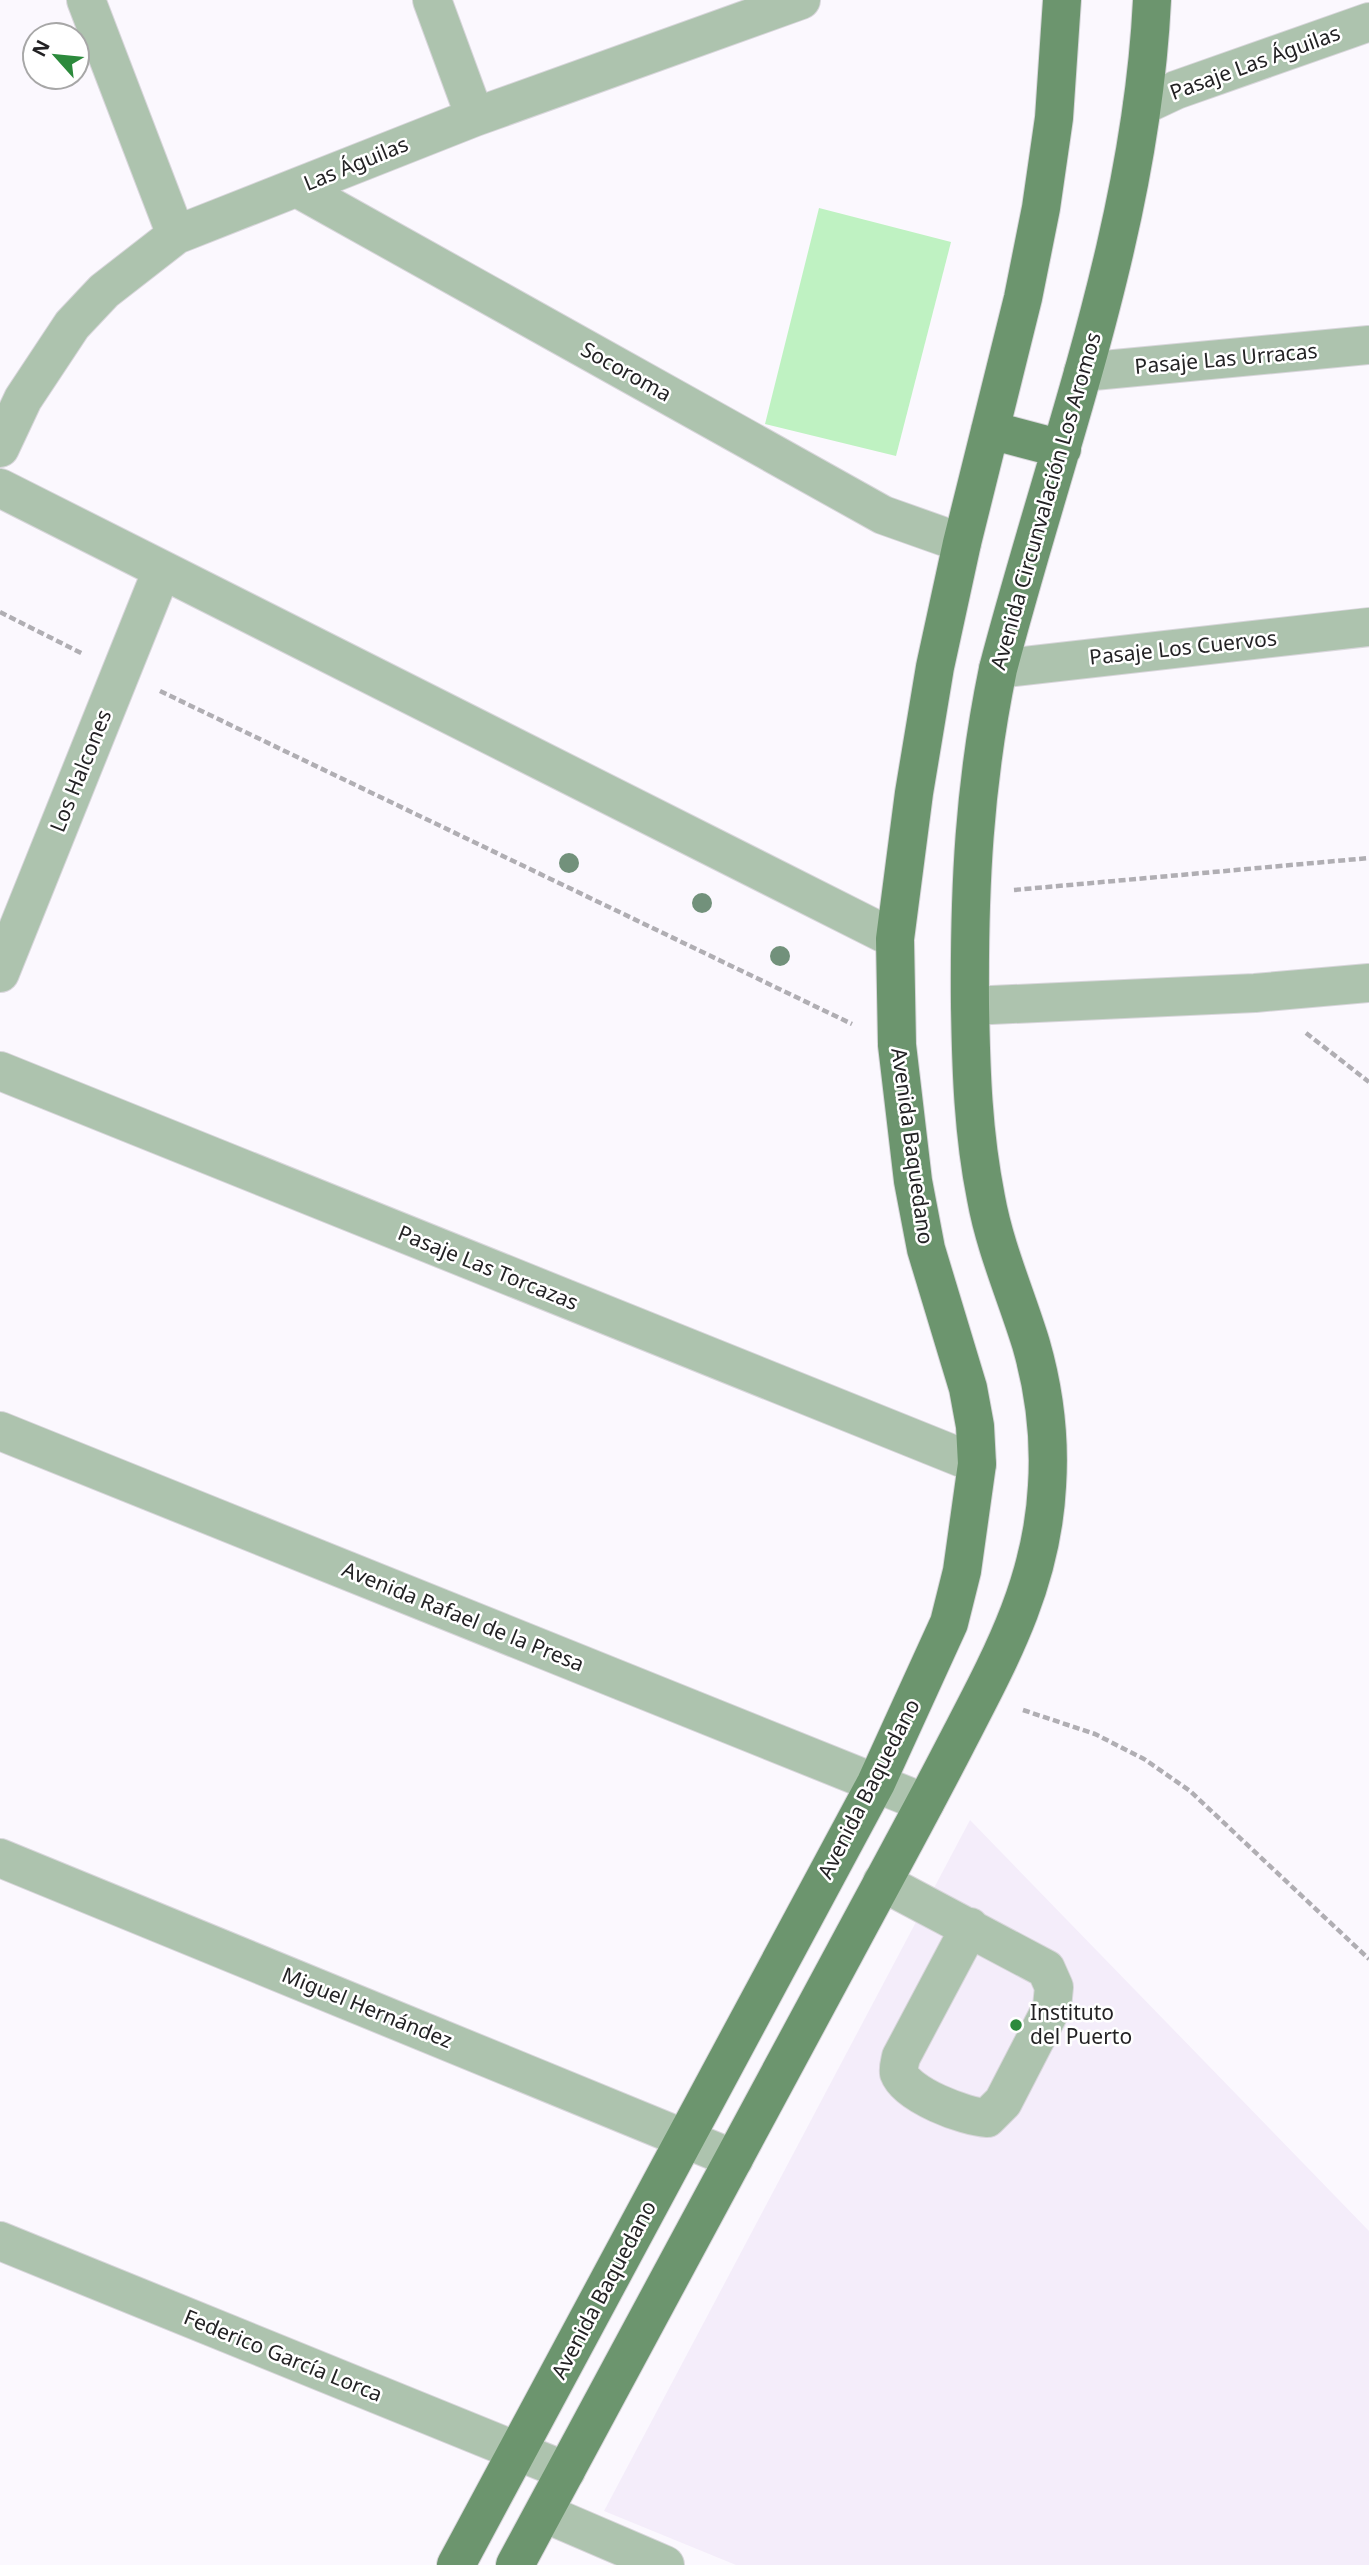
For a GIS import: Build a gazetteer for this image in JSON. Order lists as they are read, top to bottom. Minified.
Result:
{"streets":{"main road":["Avenida Circunvalación Los Aromos","Avenida Baquedano"],"street":["Pasaje Las Águilas","Las Águilas","Pasaje Las Urracas","Socoroma","Pasaje Los Cuervos","Los Halcones","Pasaje Las Torcazas","Avenida Rafael de la Presa","Miguel Hernández","Federico García Lorca"]},"crossings":[["Pasaje Las Águilas","Avenida Circunvalación Los Aromos"],["Las Águilas","Socoroma"],["Pasaje Las Urracas","Avenida Circunvalación Los Aromos"],["Avenida Circunvalación Los Aromos","Pasaje Los Cuervos"],["Avenida Baquedano","Pasaje Las Torcazas"],["Avenida Baquedano","Avenida Rafael de la Presa"],["Avenida Baquedano","Miguel Hernández"],["Avenida Baquedano","Federico García Lorca"]],"places":["Instituto del Puerto"],"north":"top left"}
